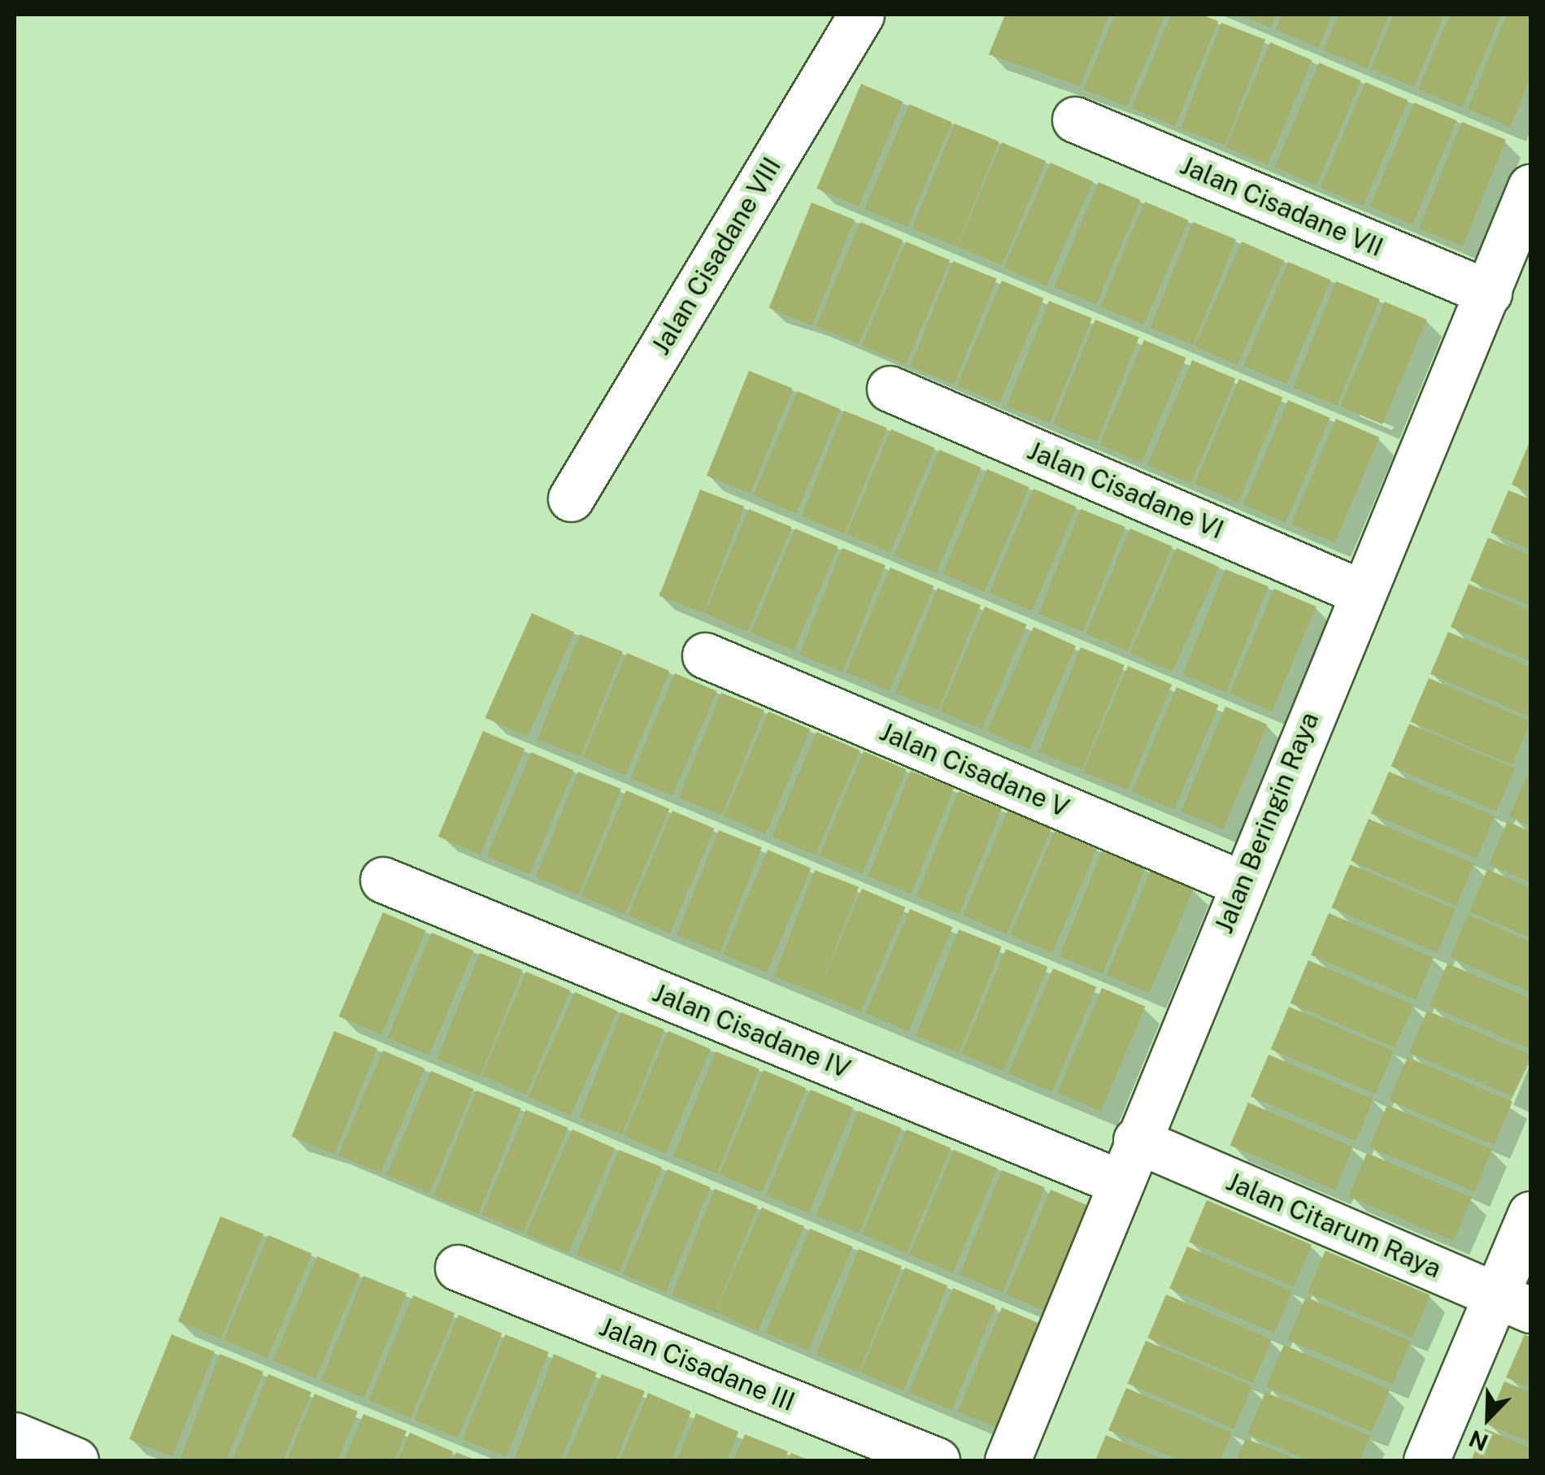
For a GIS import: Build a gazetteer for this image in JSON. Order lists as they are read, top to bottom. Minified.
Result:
{"streets":{"street":["Jalan Cisadane VII","Jalan Cisadane VIII","Jalan Cisadane VI","Jalan Cisadane V","Jalan Beringin Raya","Jalan Cisadane IV","Jalan Citarum Raya","Jalan Cisadane III"]},"crossings":[["Jalan Cisadane VII","Jalan Beringin Raya"],["Jalan Cisadane VI","Jalan Beringin Raya"],["Jalan Cisadane V","Jalan Beringin Raya"],["Jalan Beringin Raya","Jalan Cisadane IV"],["Jalan Beringin Raya","Jalan Citarum Raya"]],"north":"bottom left"}
